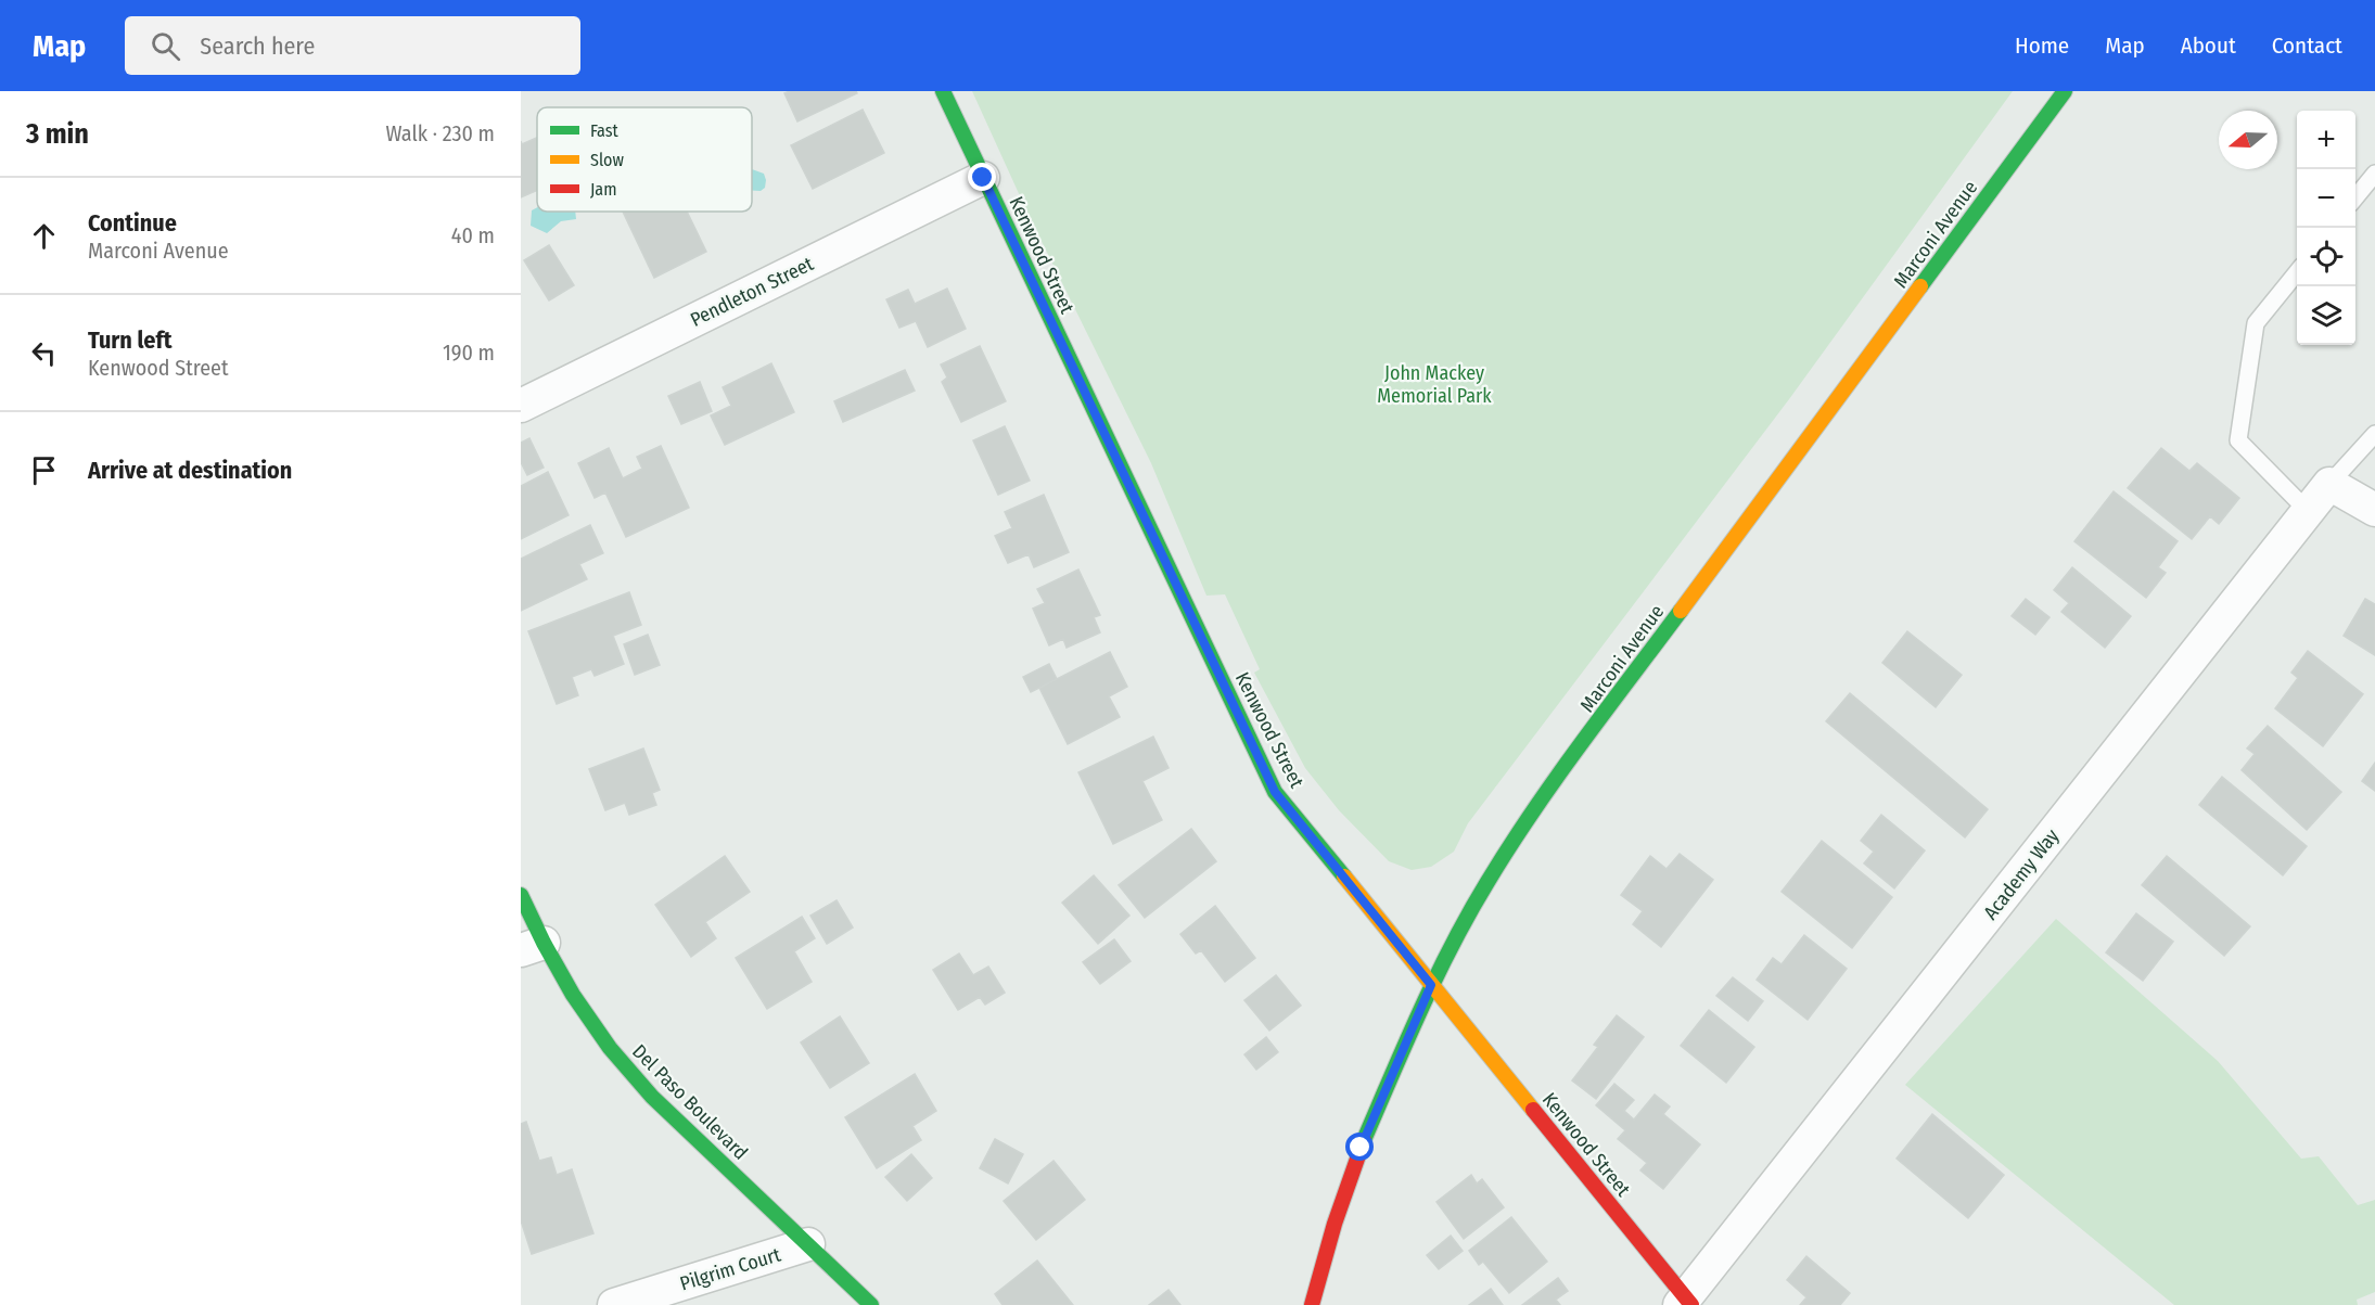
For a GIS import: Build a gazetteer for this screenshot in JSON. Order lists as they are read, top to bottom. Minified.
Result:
{"streets":{"street":["Marconi Avenue","Kenwood Street","Pendleton Street","Academy Way","Del Paso Boulevard","Pilgrim Court"]},"crossings":[["Marconi Avenue","Kenwood Street"],["Kenwood Street","Pendleton Street"],["Kenwood Street","Academy Way"],["Del Paso Boulevard","Pilgrim Court"]],"parks":["John Mackey Memorial Park"],"legend":["Fast","Slow","Jam"],"north":"left","page":{"header":"Map","search":"Search here","nav":["Home","Map","About","Contact"],"heading":["3 min","Walk · 230 m"],"map_buttons":["+","−"],"list":[["Continue","Marconi Avenue","40 m"],["Turn left","Kenwood Street","190 m"],"Arrive at destination"]}}
